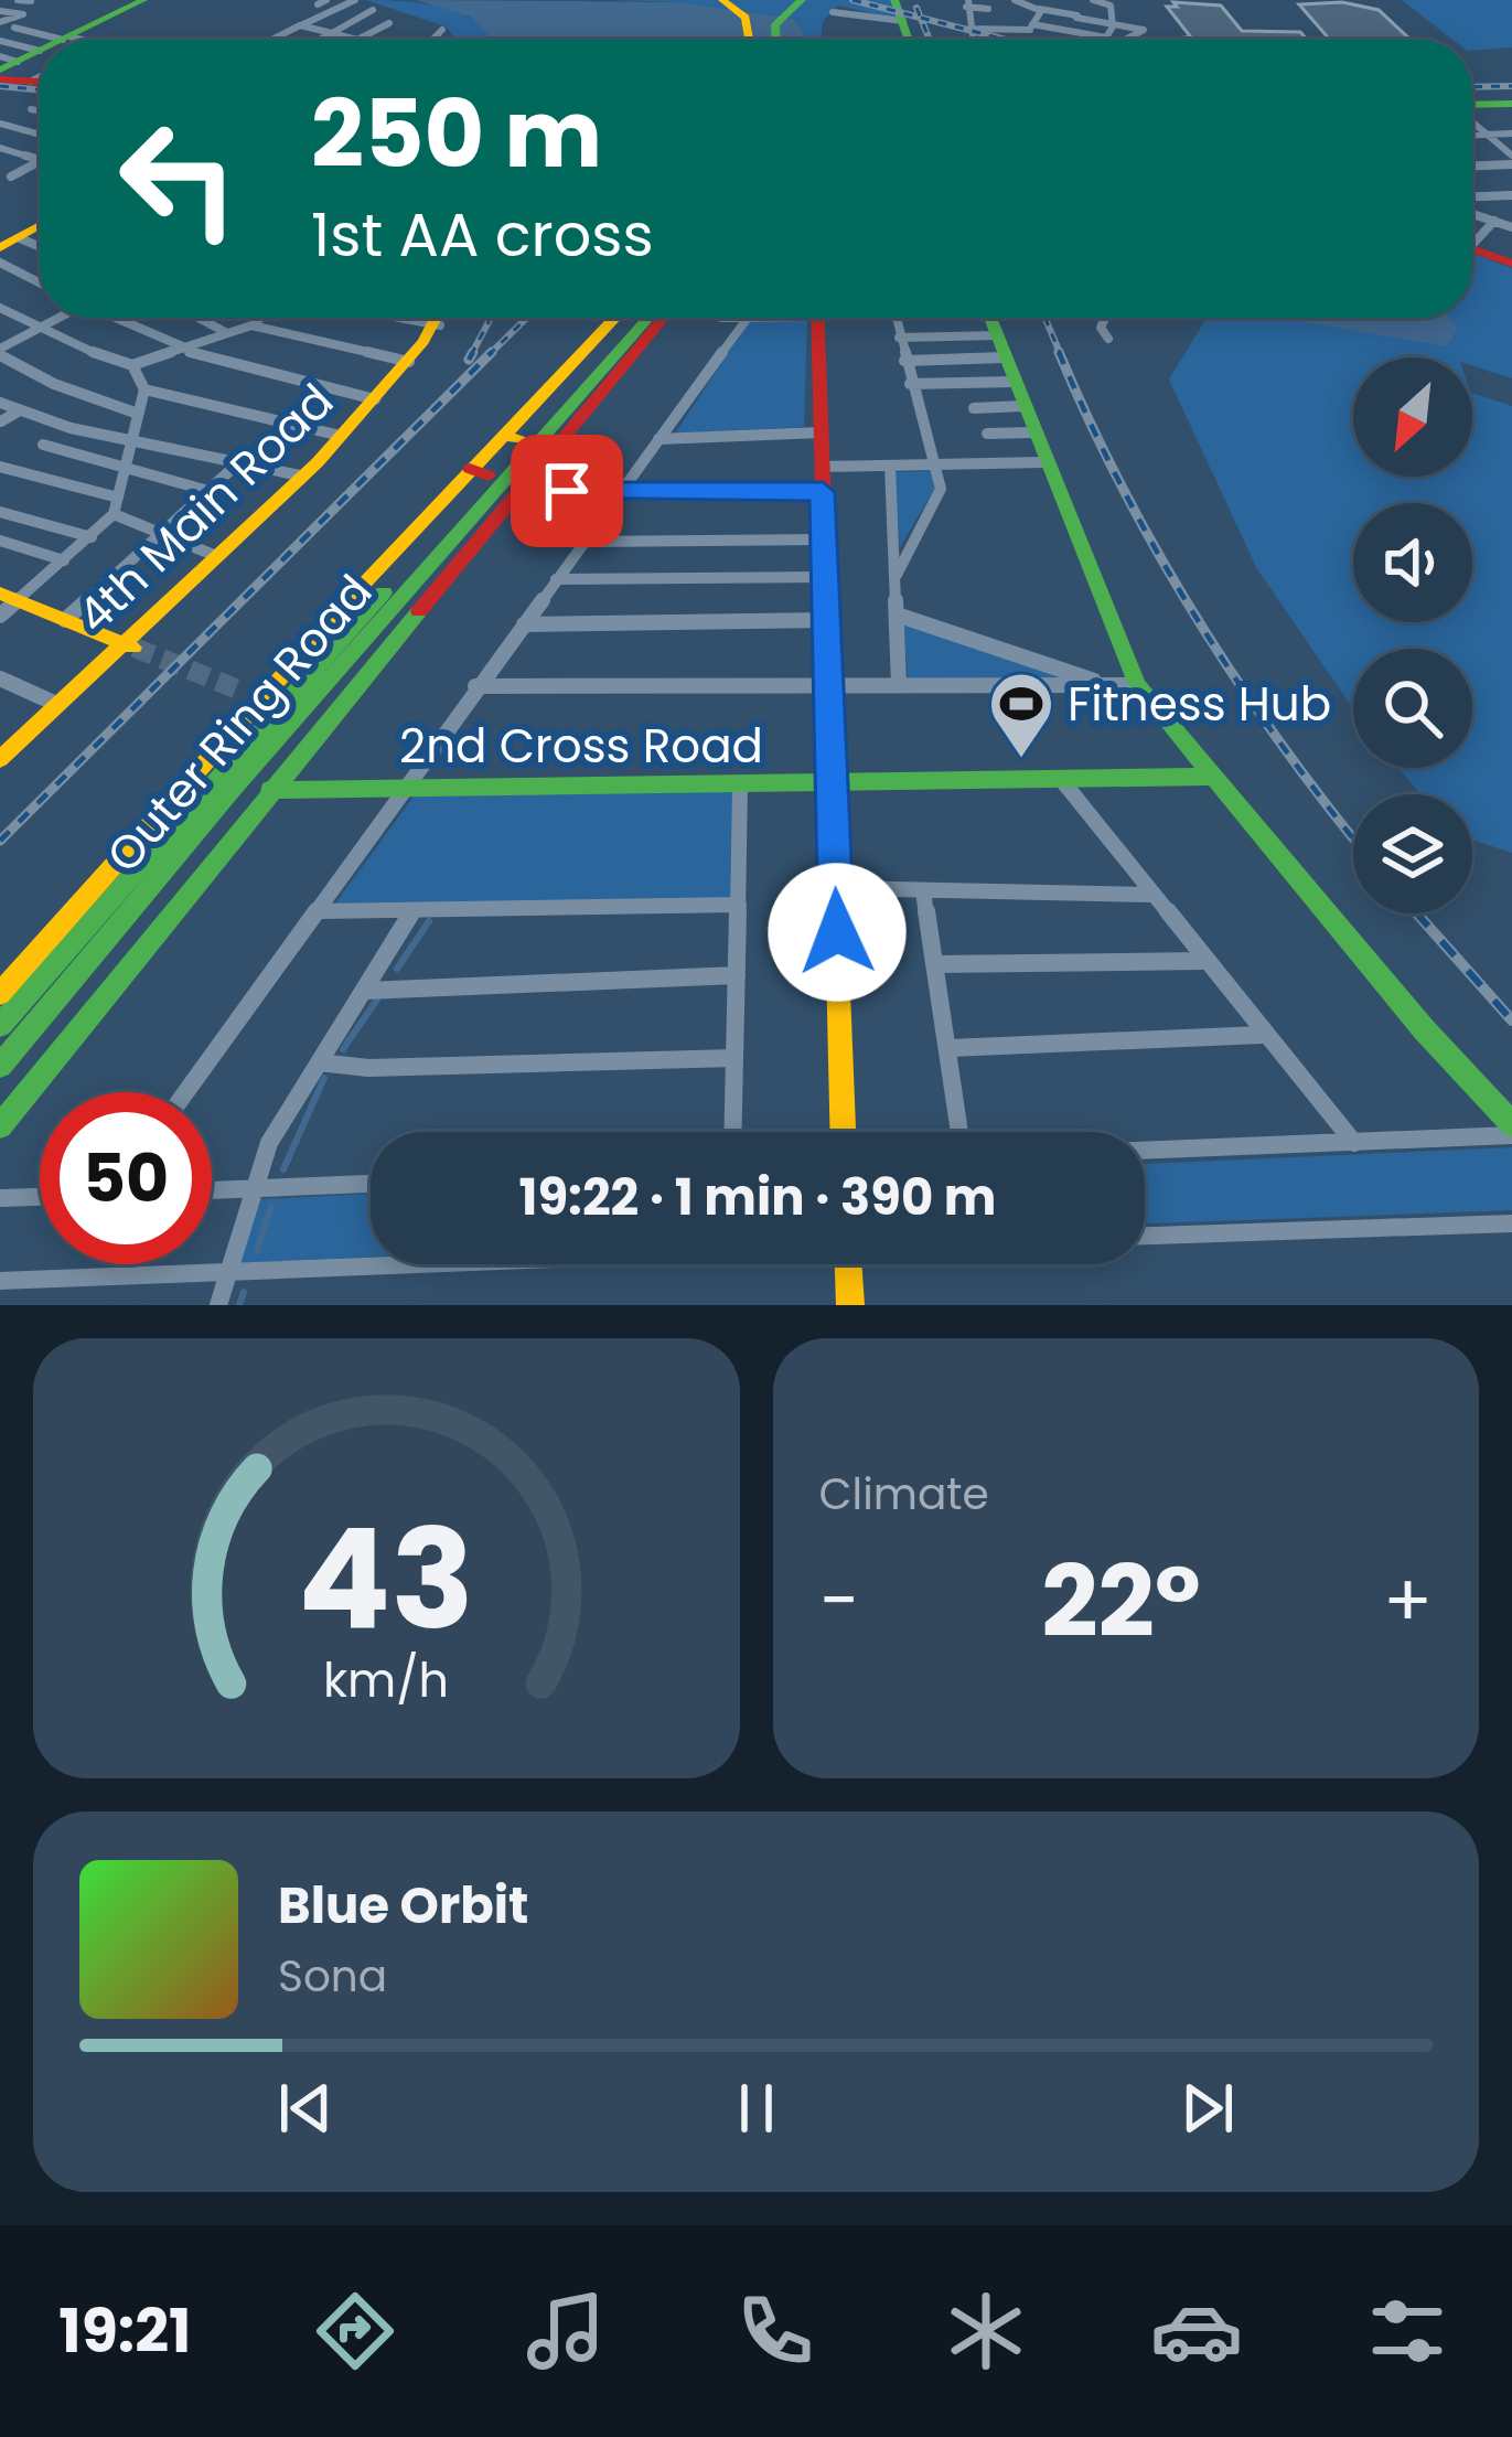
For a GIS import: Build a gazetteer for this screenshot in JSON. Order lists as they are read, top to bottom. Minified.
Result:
{"streets":{"main road":["4th Main Road","Outer Ring Road","2nd Cross Road"]},"places":{"sports":["Fitness Hub"]},"north":"bottom left","page":{"turn":["250 m","1st AA cross"],"limit":"50","trip":"19:22 · 1 min · 390 m","tile":"Climate","heat":["−","22°","+"],"song":["Blue Orbit","Sona"],"tabs":"19:21","gauge":["43","km/h"]}}
